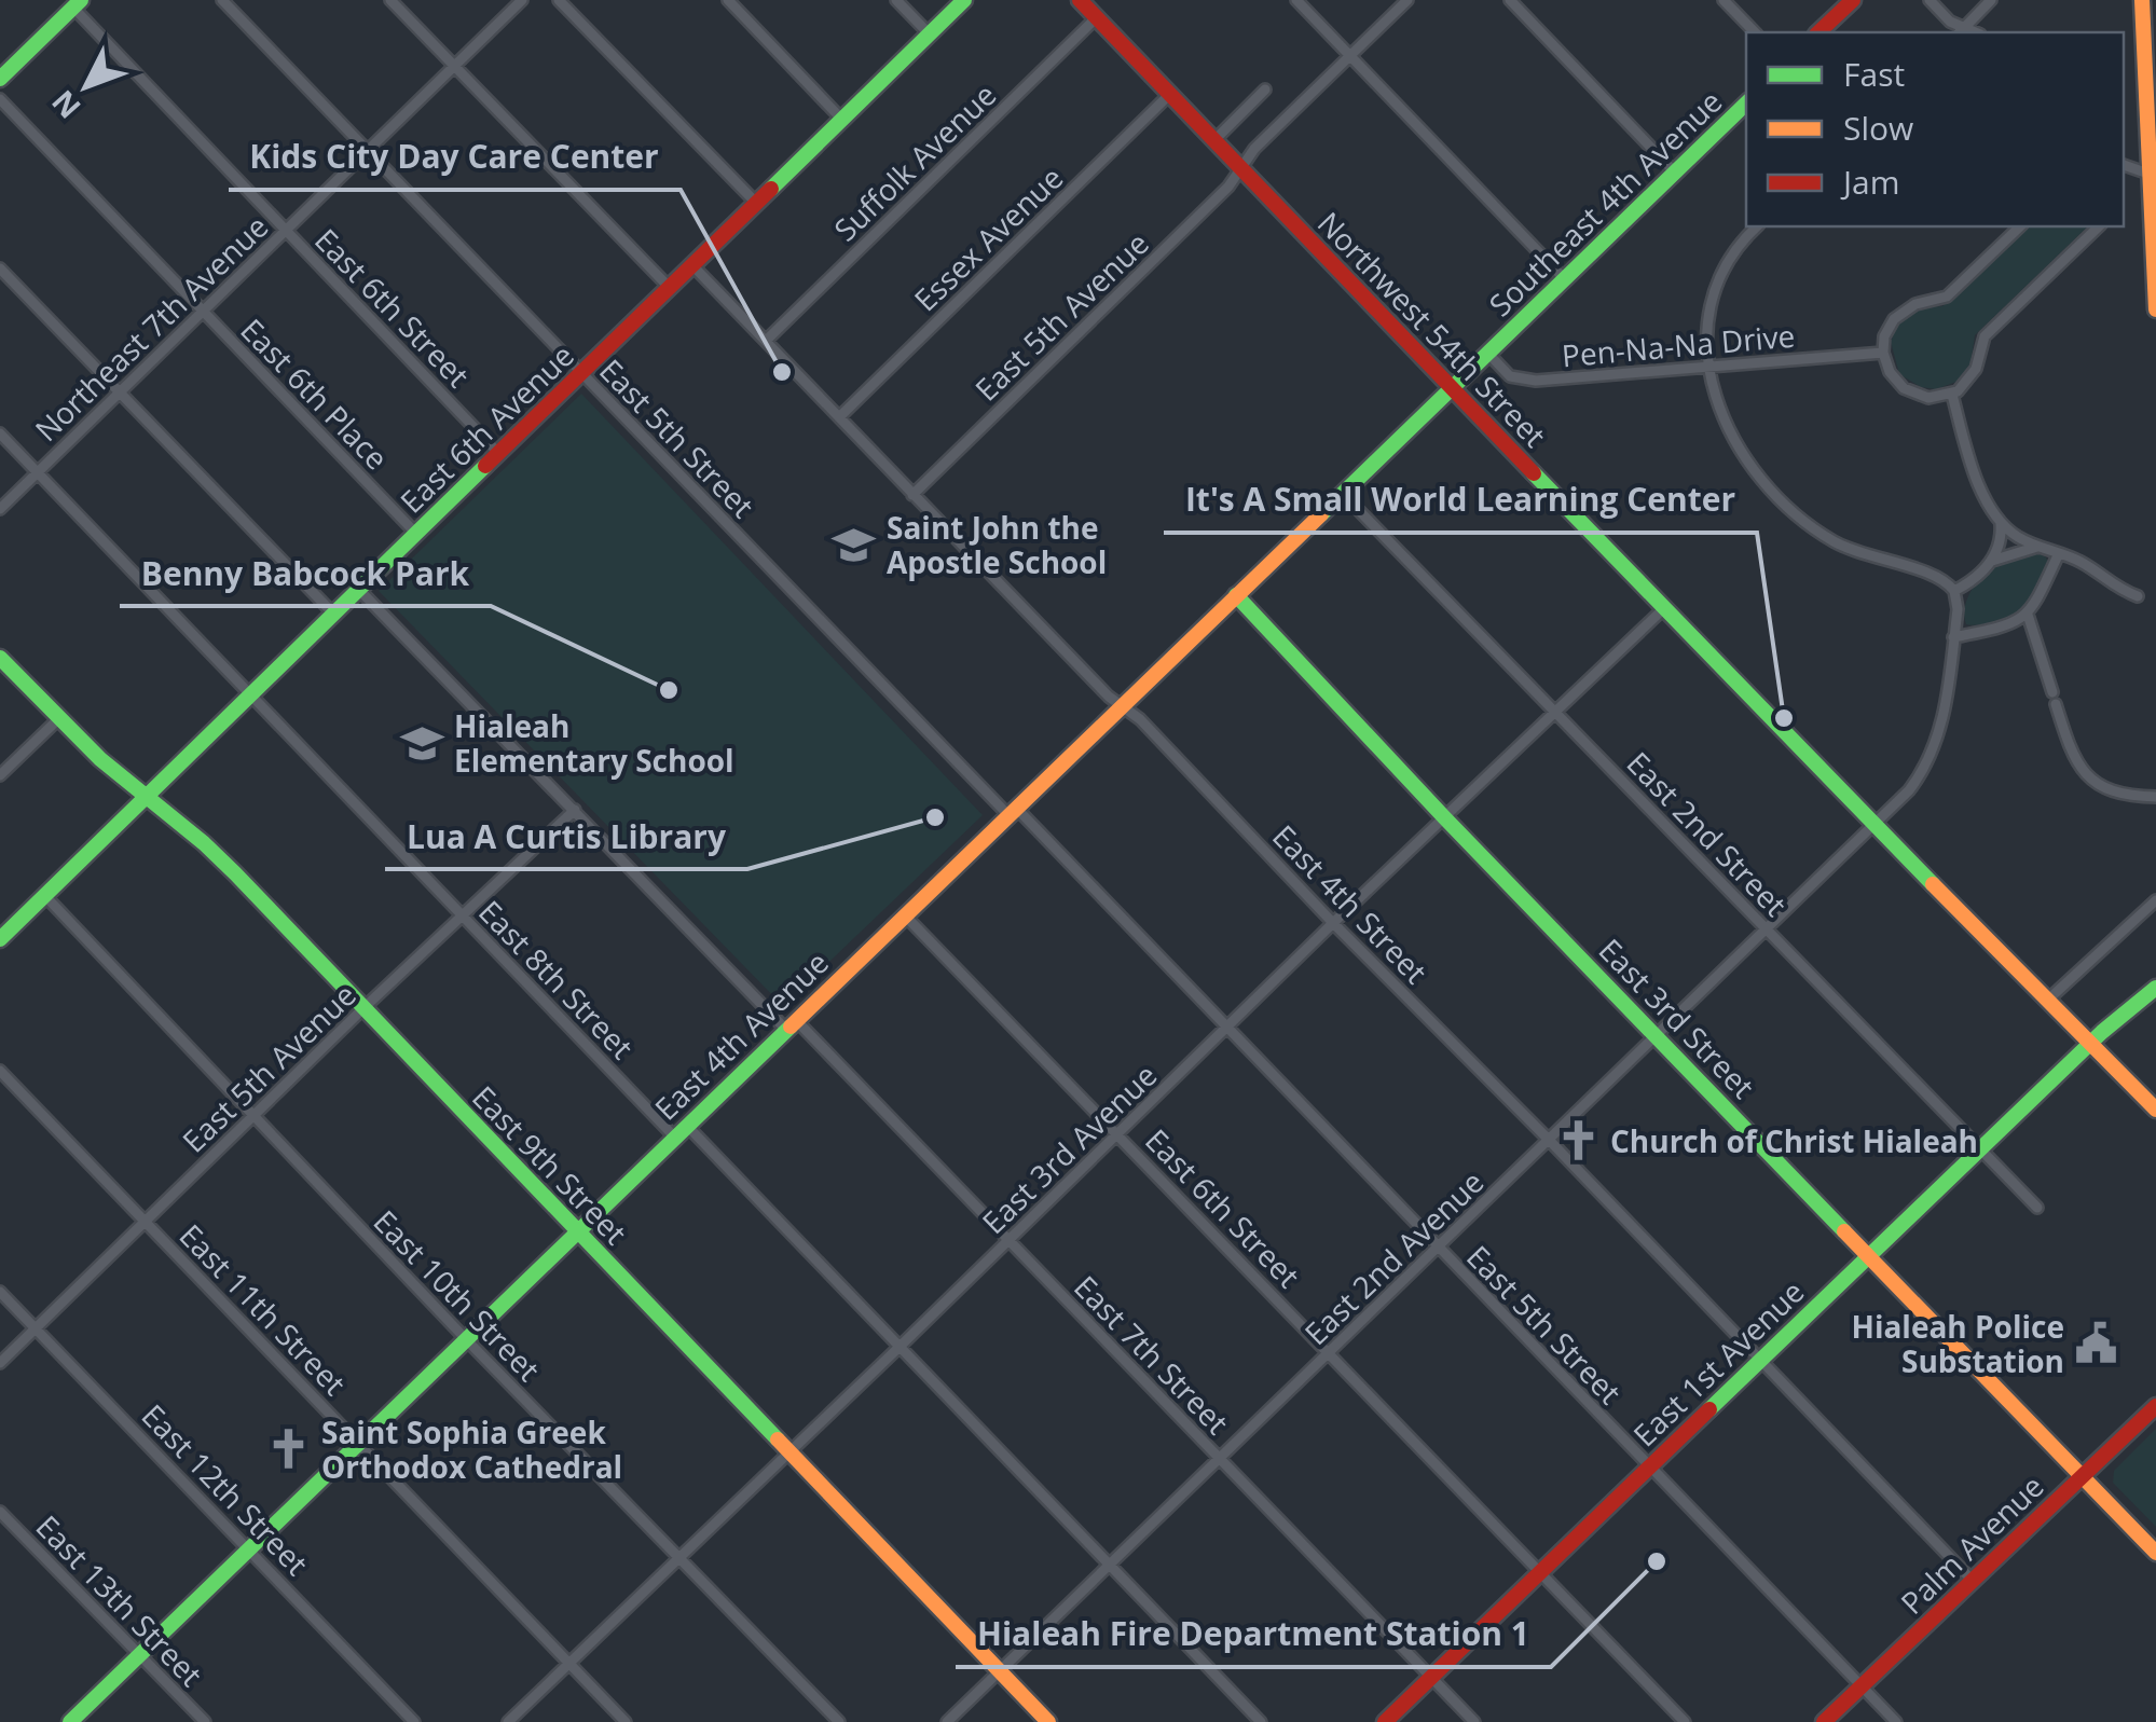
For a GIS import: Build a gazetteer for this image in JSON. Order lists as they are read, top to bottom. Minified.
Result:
{"streets":{"main road":["Southeast 4th Avenue","Northwest 54th Street","East 6th Avenue","East 3rd Street","East 4th Avenue","East 9th Street","East 1st Avenue","Palm Avenue"],"street":["Suffolk Avenue","Essex Avenue","East 6th Street","East 5th Avenue","Northeast 7th Avenue","Pen-Na-Na Drive","East 6th Place","East 5th Street","East 2nd Street","East 4th Street","East 8th Street","East 3rd Avenue","East 2nd Avenue","East 10th Street","East 11th Street","East 7th Street","East 12th Street","East 13th Street"]},"crossings":[["Suffolk Avenue","Northwest 54th Street"],["Suffolk Avenue","East 4th Street"],["Southeast 4th Avenue","Northwest 54th Street"],["Southeast 4th Avenue","Pen-Na-Na Drive"],["Southeast 4th Avenue","East 4th Avenue"],["Essex Avenue","Northwest 54th Street"],["Essex Avenue","East 4th Street"],["East 6th Street","Northeast 7th Avenue"],["East 6th Street","East 6th Avenue"],["East 6th Street","East 4th Avenue"],["East 6th Street","East 3rd Avenue"],["East 6th Street","East 2nd Avenue"],["East 6th Street","East 1st Avenue"],["East 5th Avenue","Northwest 54th Street"],["East 5th Avenue","East 4th Street"],["East 5th Avenue","East 8th Street"],["East 5th Avenue","East 9th Street"],["East 5th Avenue","East 10th Street"],["East 5th Avenue","East 11th Street"],["East 5th Avenue","East 7th Street"],["East 5th Avenue","East 12th Street"],["Northeast 7th Avenue","East 6th Place"],["Northeast 7th Avenue","East 5th Street"],["Northeast 7th Avenue","East 8th Street"],["Northwest 54th Street","East 4th Avenue"],["Northwest 54th Street","East 3rd Avenue"],["Northwest 54th Street","East 2nd Avenue"],["Northwest 54th Street","East 1st Avenue"],["East 6th Place","East 6th Avenue"],["East 6th Avenue","East 5th Street"],["East 6th Avenue","East 4th Street"],["East 6th Avenue","East 8th Street"],["East 6th Avenue","East 9th Street"],["East 6th Avenue","East 10th Street"],["East 6th Avenue","East 7th Street"],["East 5th Street","East 4th Avenue"],["East 5th Street","East 3rd Avenue"],["East 5th Street","East 2nd Avenue"],["East 5th Street","East 1st Avenue"],["East 5th Street","Palm Avenue"],["East 2nd Street","East 4th Avenue"],["East 2nd Street","East 3rd Avenue"],["East 2nd Street","East 2nd Avenue"],["East 2nd Street","East 1st Avenue"],["East 4th Street","East 4th Avenue"],["East 4th Street","East 3rd Avenue"],["East 4th Street","East 2nd Avenue"],["East 4th Street","East 1st Avenue"],["East 4th Street","Palm Avenue"],["East 8th Street","East 4th Avenue"],["East 8th Street","East 3rd Avenue"],["East 8th Street","East 2nd Avenue"],["East 3rd Street","East 4th Avenue"],["East 3rd Street","East 3rd Avenue"],["East 3rd Street","East 2nd Avenue"],["East 3rd Street","East 1st Avenue"],["East 3rd Street","Palm Avenue"],["East 4th Avenue","East 9th Street"],["East 4th Avenue","East 10th Street"],["East 4th Avenue","East 11th Street"],["East 4th Avenue","East 7th Street"],["East 4th Avenue","East 12th Street"],["East 4th Avenue","East 13th Street"],["East 3rd Avenue","East 9th Street"],["East 3rd Avenue","East 10th Street"],["East 3rd Avenue","East 11th Street"],["East 3rd Avenue","East 7th Street"],["East 9th Street","East 2nd Avenue"],["East 2nd Avenue","East 7th Street"],["East 7th Street","East 1st Avenue"]],"places":{"other":["Kids City Day Care Center","Benny Babcock Park","It's A Small World Learning Center","Lua A Curtis Library","Hialeah Fire Department Station 1"],"school or university":["Saint John the Apostle School","Hialeah Elementary School"],"church":["Church of Christ Hialeah","Saint Sophia Greek Orthodox Cathedral"],"public building":["Hialeah Police Substation"]},"legend":["Fast","Slow","Jam"],"north":"bottom left"}
